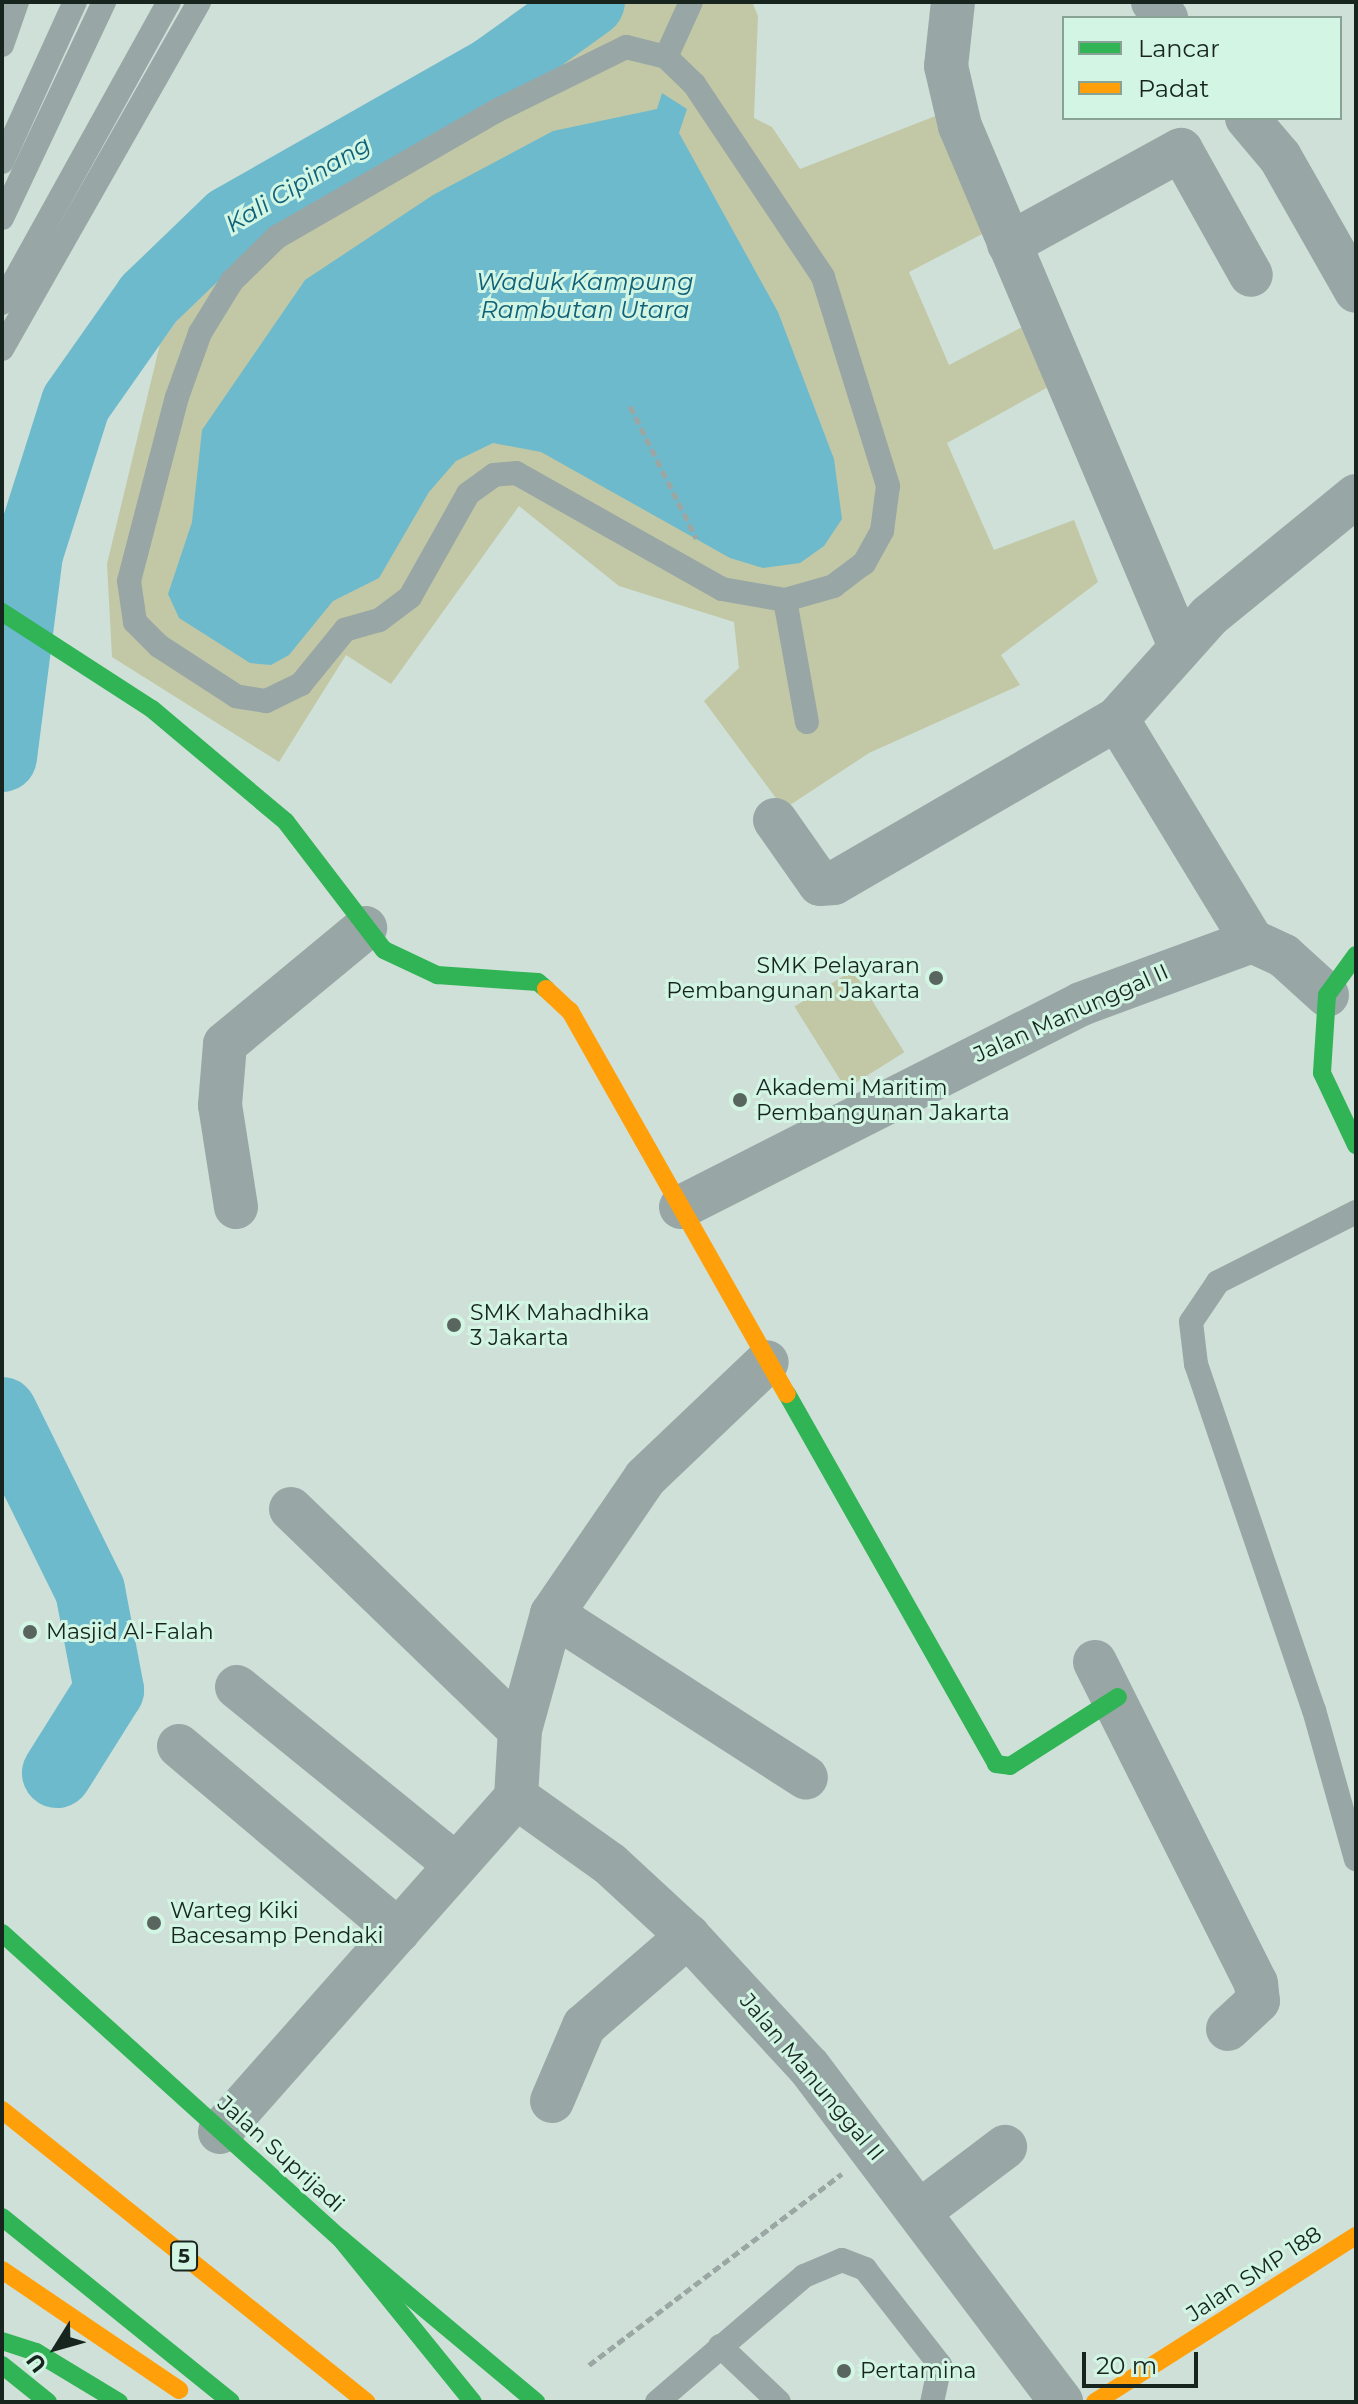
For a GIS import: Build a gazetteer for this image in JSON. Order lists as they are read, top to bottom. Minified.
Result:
{"streets":{"main road":["Jalan Suprijadi","5","Jalan SMP 188"],"street":["Jalan Manunggal II"]},"water":["Kali Cipinang","Waduk Kampung Rambutan Utara"],"places":["SMK Pelayaran Pembangunan Jakarta","Akademi Maritim Pembangunan Jakarta","SMK Mahadhika 3 Jakarta","Masjid Al-Falah","Warteg Kiki Bacesamp Pendaki","Pertamina"],"legend":["Lancar","Padat"],"scale_bar":"20 m","north":"bottom left"}
